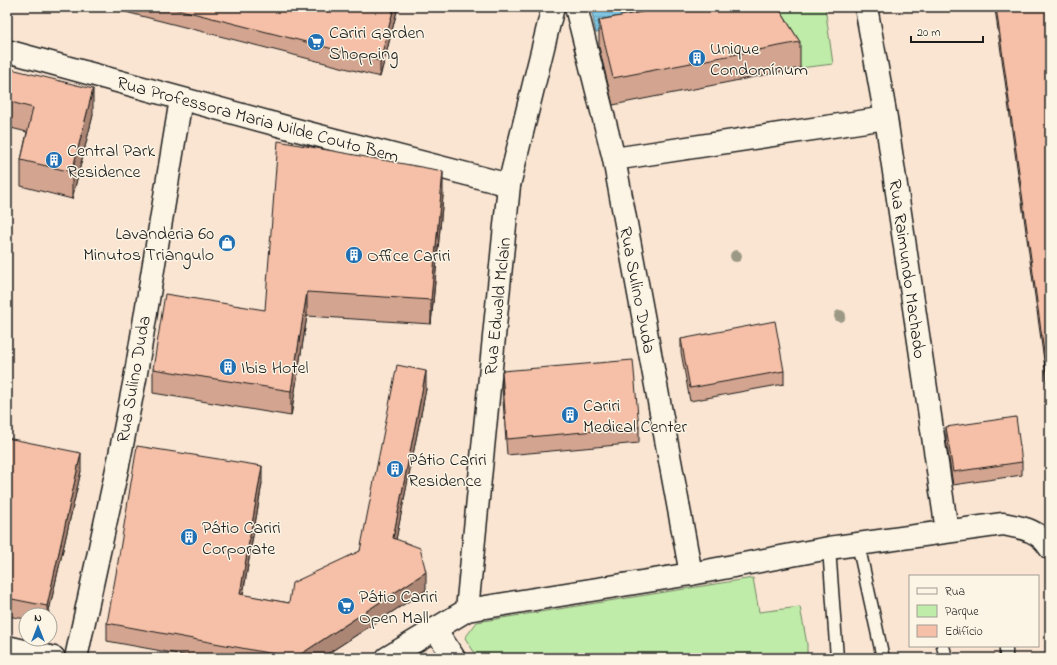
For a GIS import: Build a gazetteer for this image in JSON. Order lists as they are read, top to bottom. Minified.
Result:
{"streets":{"street":["Rua Professora Maria Nilde Couto Bem","Rua Raimundo Machado","Rua Sulino Duda","Rua Edwald Mclain"]},"crossings":[["Rua Professora Maria Nilde Couto Bem","Rua Sulino Duda"],["Rua Professora Maria Nilde Couto Bem","Rua Edwald Mclain"]],"places":{"supermarket":["Cariri Garden Shopping","Pátio Cariri Open Mall"],"building":["Unique Condomínum","Central Park Residence","Office Cariri","Ibis Hotel","Cariri Medical Center","Pátio Cariri Residence","Pátio Cariri Corporate"],"shop":["Lavanderia 60 Minutos Triangulo"]},"legend":["Rua","Parque","Edifício"],"scale_bar":"20 m","north":"top"}
